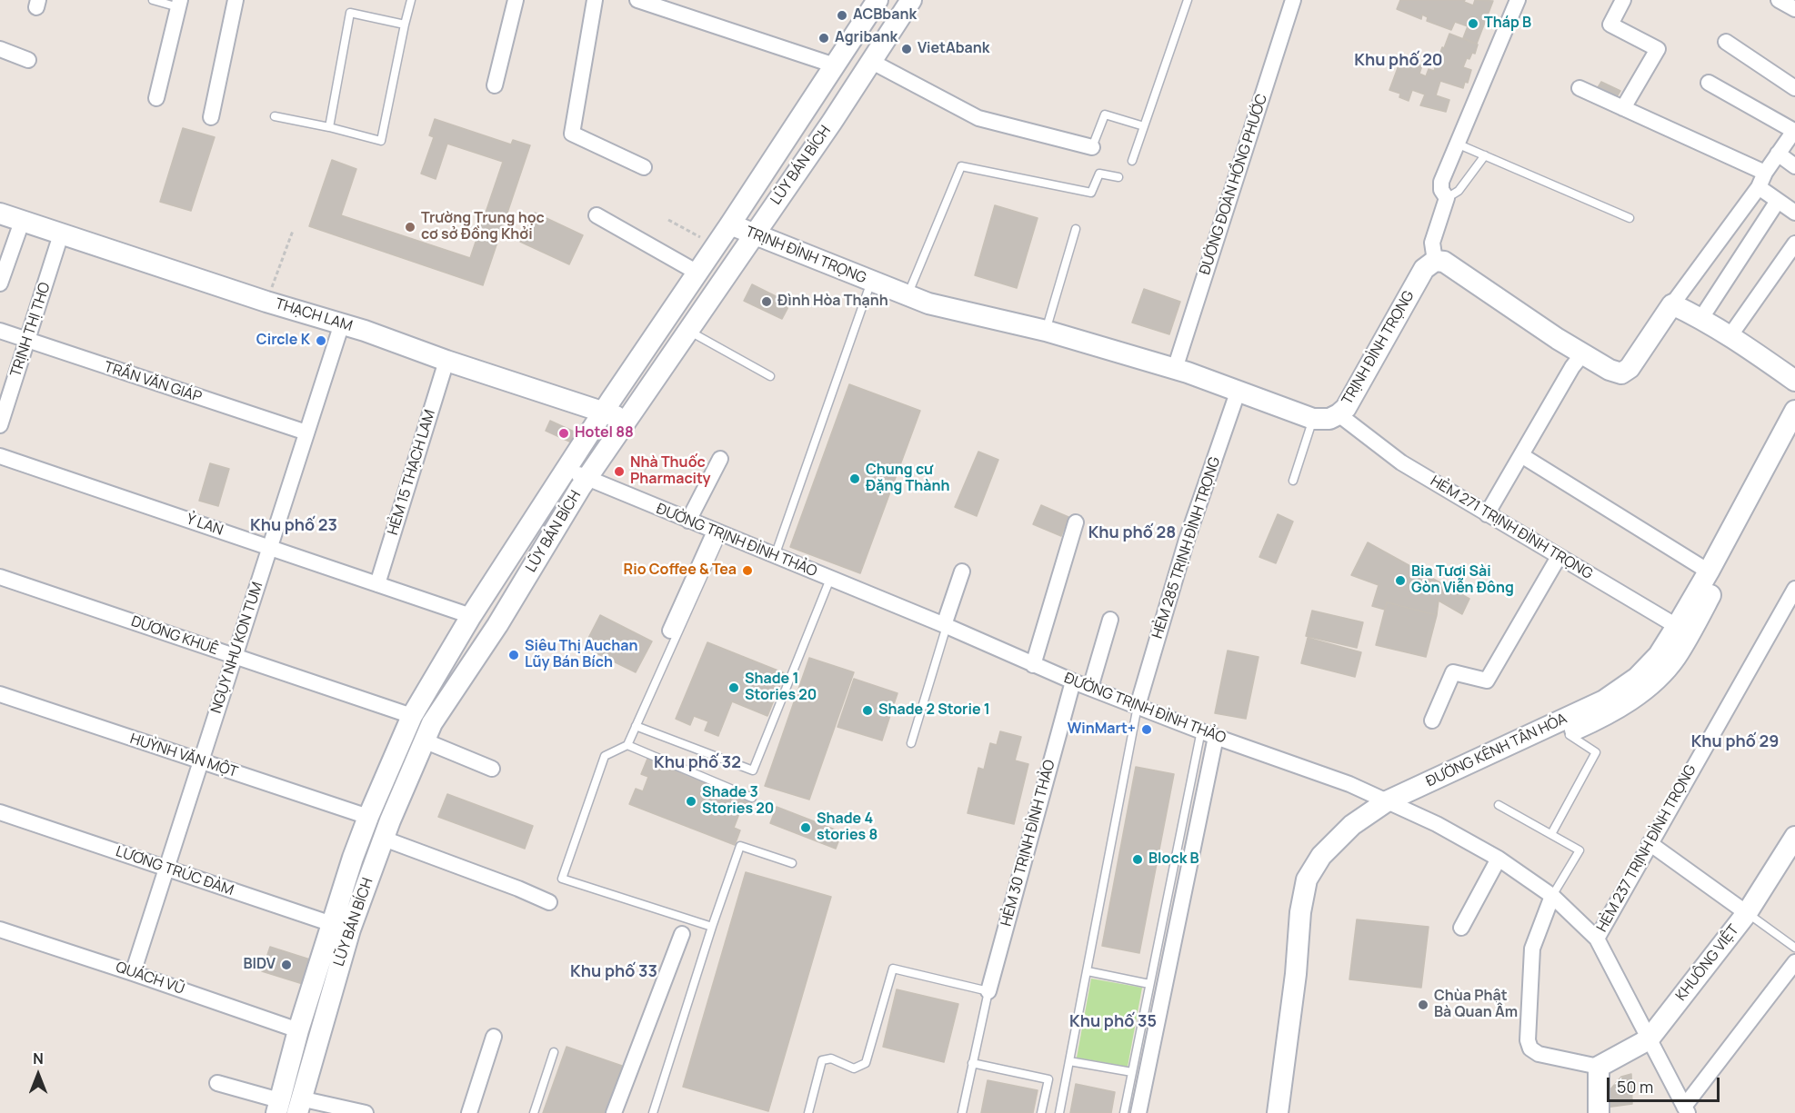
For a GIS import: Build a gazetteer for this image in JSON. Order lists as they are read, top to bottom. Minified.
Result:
{"streets":{"street":["LŨY BÁN BÍCH","ĐƯỜNG ĐOÀN HỒNG PHƯỚC","TRỊNH ĐÌNH TRỌNG","THẠCH LAM","TRỊNH THỊ THO","TRẦN VĂN GIÁP","HẺM 15 THẠCH LAM","Ỷ LAN","HẺM 271 TRỊNH ĐÌNH TRỌNG","ĐƯỜNG TRỊNH ĐÌNH THẢO","HẺM 285 TRỊNH ĐÌNH TRỌNG","DƯƠNG KHUÊ","NGỤY NHƯ KON TUM","ĐƯỜNG KÊNH TÂN HÓA","HUỲNH VĂN MỘT","HẺM 30 TRỊNH ĐÌNH THẢO","HẺM 237 TRỊNH ĐÌNH TRỌNG","LƯƠNG TRÚC ĐÀM","KHUÔNG VIỆT","QUÁCH VŨ"]},"crossings":[["LŨY BÁN BÍCH","TRỊNH ĐÌNH TRỌNG"],["LŨY BÁN BÍCH","THẠCH LAM"],["LŨY BÁN BÍCH","Ỷ LAN"],["LŨY BÁN BÍCH","ĐƯỜNG TRỊNH ĐÌNH THẢO"],["LŨY BÁN BÍCH","DƯƠNG KHUÊ"],["LŨY BÁN BÍCH","HUỲNH VĂN MỘT"],["LŨY BÁN BÍCH","LƯƠNG TRÚC ĐÀM"],["LŨY BÁN BÍCH","QUÁCH VŨ"],["ĐƯỜNG ĐOÀN HỒNG PHƯỚC","TRỊNH ĐÌNH TRỌNG"],["TRỊNH ĐÌNH TRỌNG","HẺM 271 TRỊNH ĐÌNH TRỌNG"],["TRỊNH ĐÌNH TRỌNG","HẺM 285 TRỊNH ĐÌNH TRỌNG"],["THẠCH LAM","TRỊNH THỊ THO"],["THẠCH LAM","HẺM 15 THẠCH LAM"],["THẠCH LAM","NGỤY NHƯ KON TUM"],["TRỊNH THỊ THO","TRẦN VĂN GIÁP"],["TRẦN VĂN GIÁP","NGỤY NHƯ KON TUM"],["HẺM 15 THẠCH LAM","Ỷ LAN"],["Ỷ LAN","NGỤY NHƯ KON TUM"],["HẺM 271 TRỊNH ĐÌNH TRỌNG","ĐƯỜNG KÊNH TÂN HÓA"],["ĐƯỜNG TRỊNH ĐÌNH THẢO","HẺM 285 TRỊNH ĐÌNH TRỌNG"],["ĐƯỜNG TRỊNH ĐÌNH THẢO","ĐƯỜNG KÊNH TÂN HÓA"],["ĐƯỜNG TRỊNH ĐÌNH THẢO","HẺM 30 TRỊNH ĐÌNH THẢO"],["ĐƯỜNG TRỊNH ĐÌNH THẢO","HẺM 237 TRỊNH ĐÌNH TRỌNG"],["ĐƯỜNG TRỊNH ĐÌNH THẢO","KHUÔNG VIỆT"],["DƯƠNG KHUÊ","NGỤY NHƯ KON TUM"],["NGỤY NHƯ KON TUM","HUỲNH VĂN MỘT"],["NGỤY NHƯ KON TUM","LƯƠNG TRÚC ĐÀM"],["NGỤY NHƯ KON TUM","QUÁCH VŨ"]],"districts":["Khu phố 20","Khu phố 23","Khu phố 28","Khu phố 29","Khu phố 32","Khu phố 33","Khu phố 35"],"places":["ACBbank","Tháp B","Agribank","VietAbank","Trường Trung học cơ sở Đồng Khởi","Đình Hòa Thạnh","Circle K","Hotel 88","Nhà Thuốc Pharmacity","Chung cư Đặng Thành","Rio Coffee & Tea","Bia Tươi Sài Gòn Viễn Đông","Siêu Thị Auchan Lũy Bán Bích","Shade 1 Stories 20","Shade 2 Storie 1","WinMart+","Shade 3 Stories 20","Shade 4 stories 8","Block B","BIDV","Chùa Phật Bà Quan Âm"],"scale_bar":"50 m","north":"top"}
